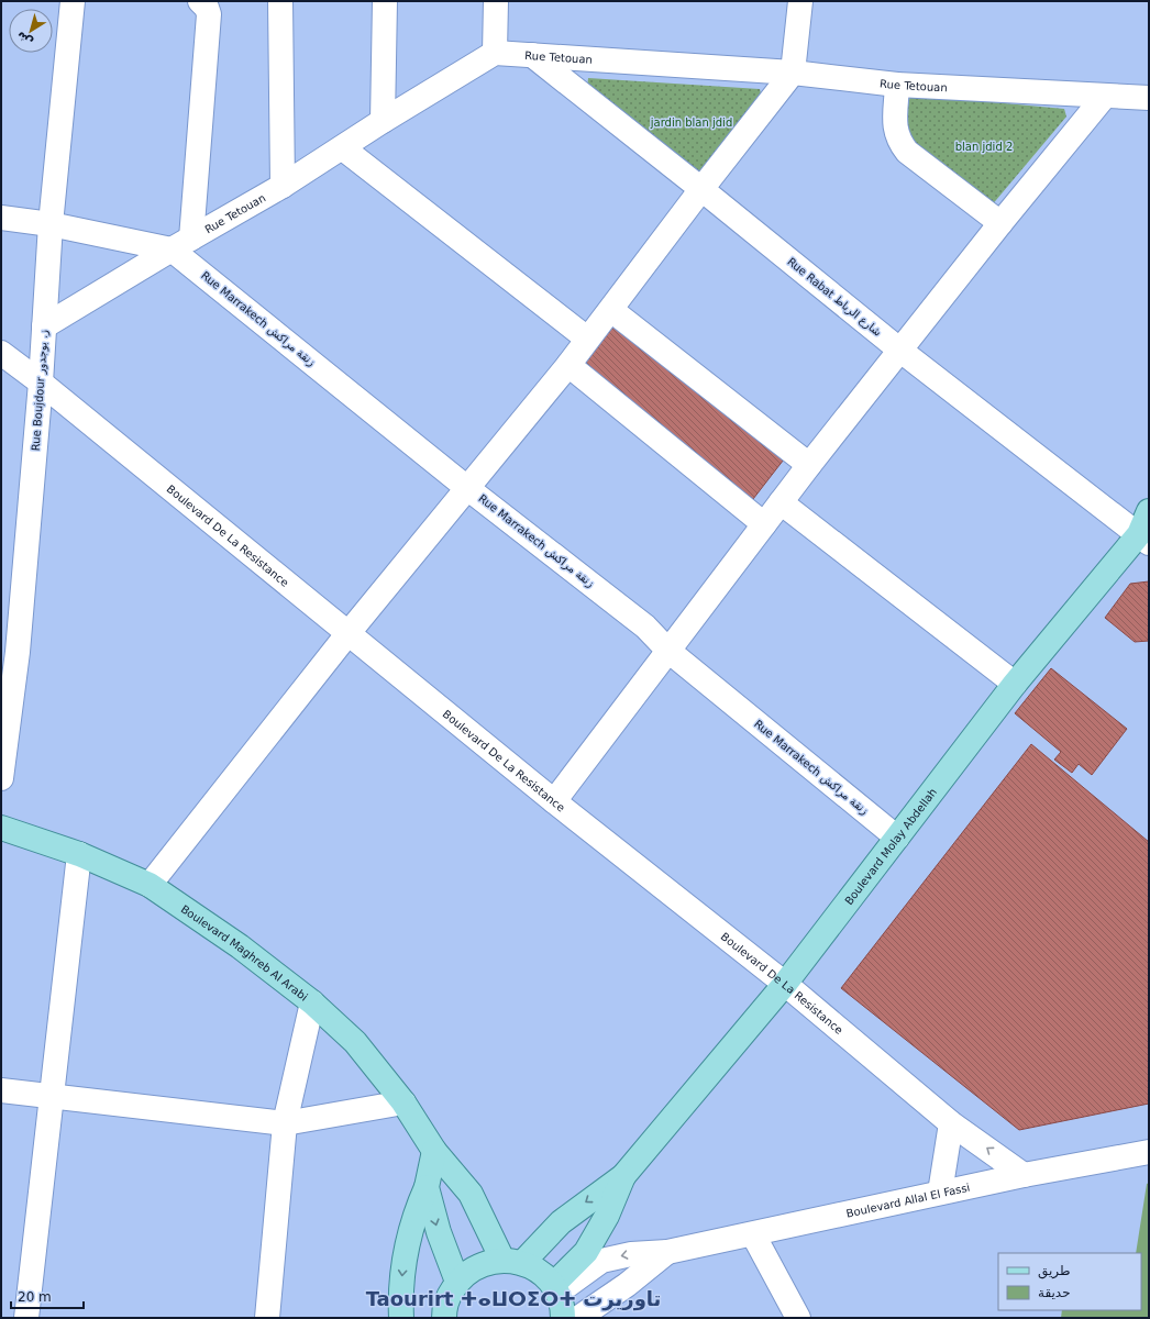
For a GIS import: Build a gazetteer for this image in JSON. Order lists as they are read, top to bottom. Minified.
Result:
{"streets":{"main road":["Boulevard Molay Abdellah","Boulevard Maghreb Al Arabi"],"street":["Rue Tetouan","Rue Rabat شارع الرباط","Rue Marrakech زنقة مراكش","Rue Boujdour ز. بوجدور","Boulevard De La Resistance","Boulevard Allal El Fassi"]},"crossings":[["Rue Tetouan","Rue Rabat شارع الرباط"],["Rue Tetouan","Rue Marrakech زنقة مراكش"],["Rue Tetouan","Rue Boujdour ز. بوجدور"],["Rue Rabat شارع الرباط","Boulevard Molay Abdellah"],["Rue Marrakech زنقة مراكش","Boulevard Molay Abdellah"],["Rue Boujdour ز. بوجدور","Boulevard De La Resistance"],["Boulevard De La Resistance","Boulevard Molay Abdellah"],["Boulevard De La Resistance","Boulevard Allal El Fassi"]],"districts":["Taourirt ⵜⴰⵡⵔⵉⵔⵜ تاوريرت"],"parks":["jardin blan jdid","blan jdid 2"],"legend":["طريق","حديقة"],"scale_bar":"20 m","north":"bottom left"}
